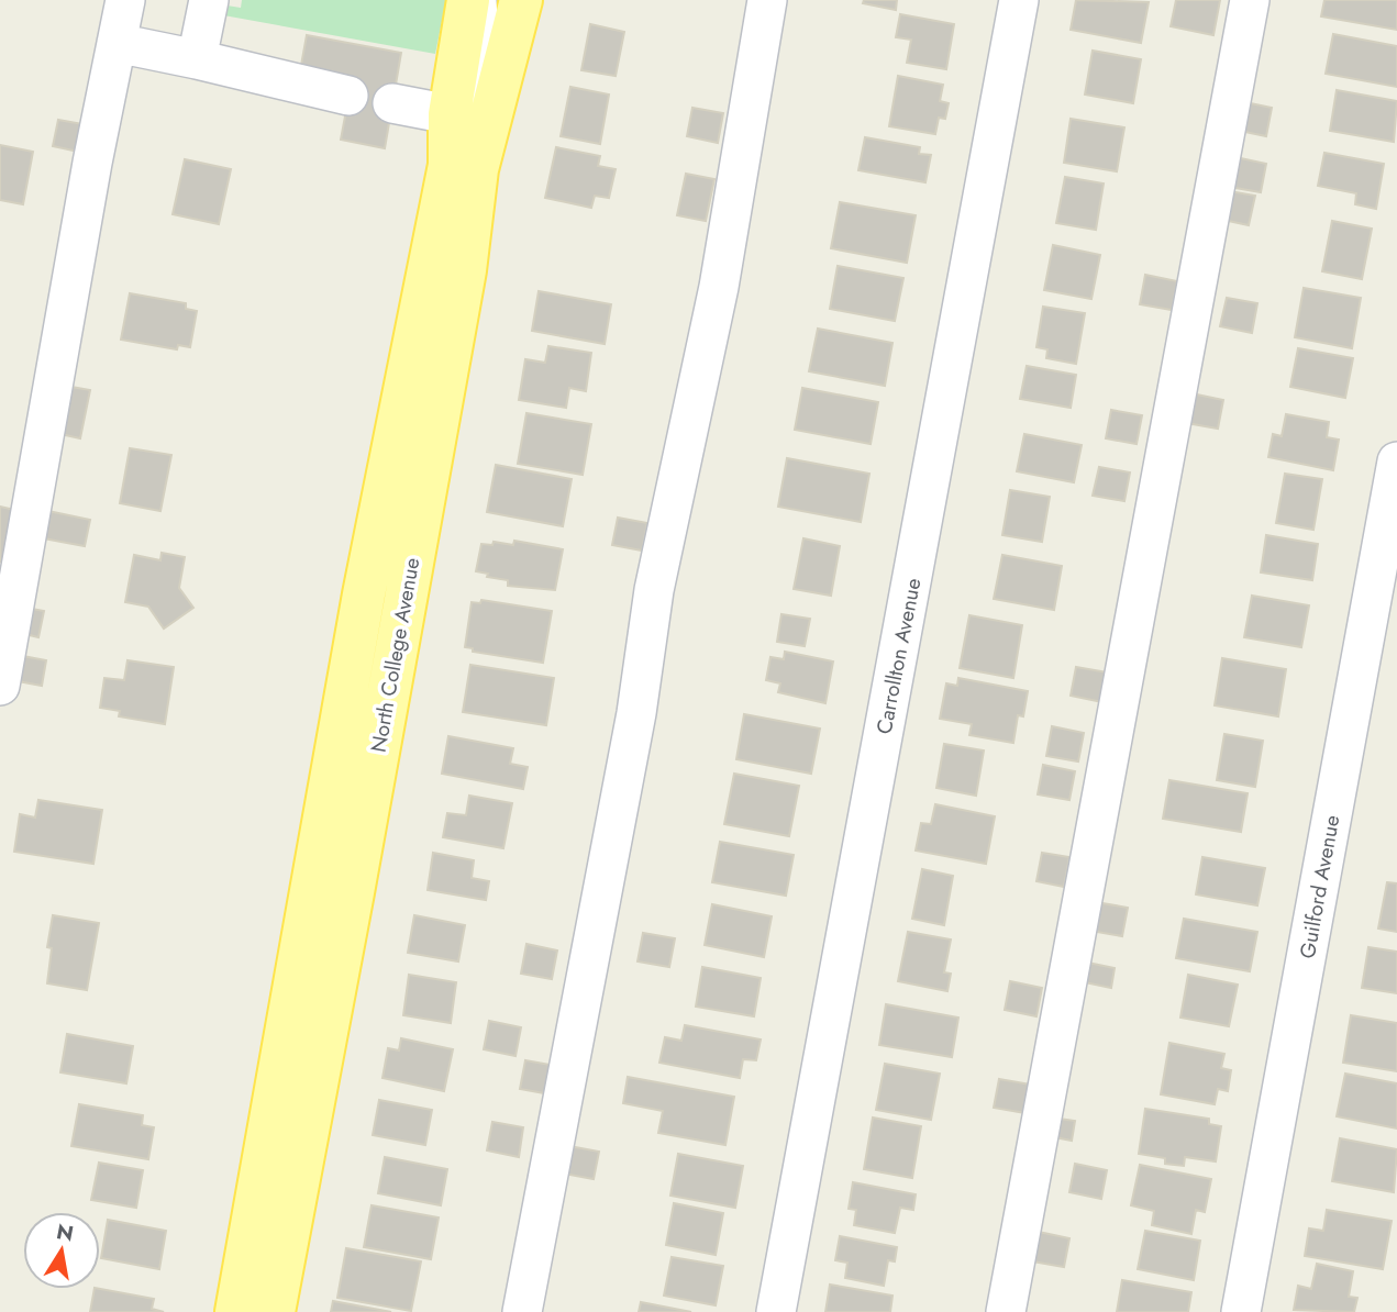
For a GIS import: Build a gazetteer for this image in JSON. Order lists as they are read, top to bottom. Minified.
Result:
{"streets":{"main road":["North College Avenue"],"street":["Carrollton Avenue","Guilford Avenue"]},"north":"top"}
